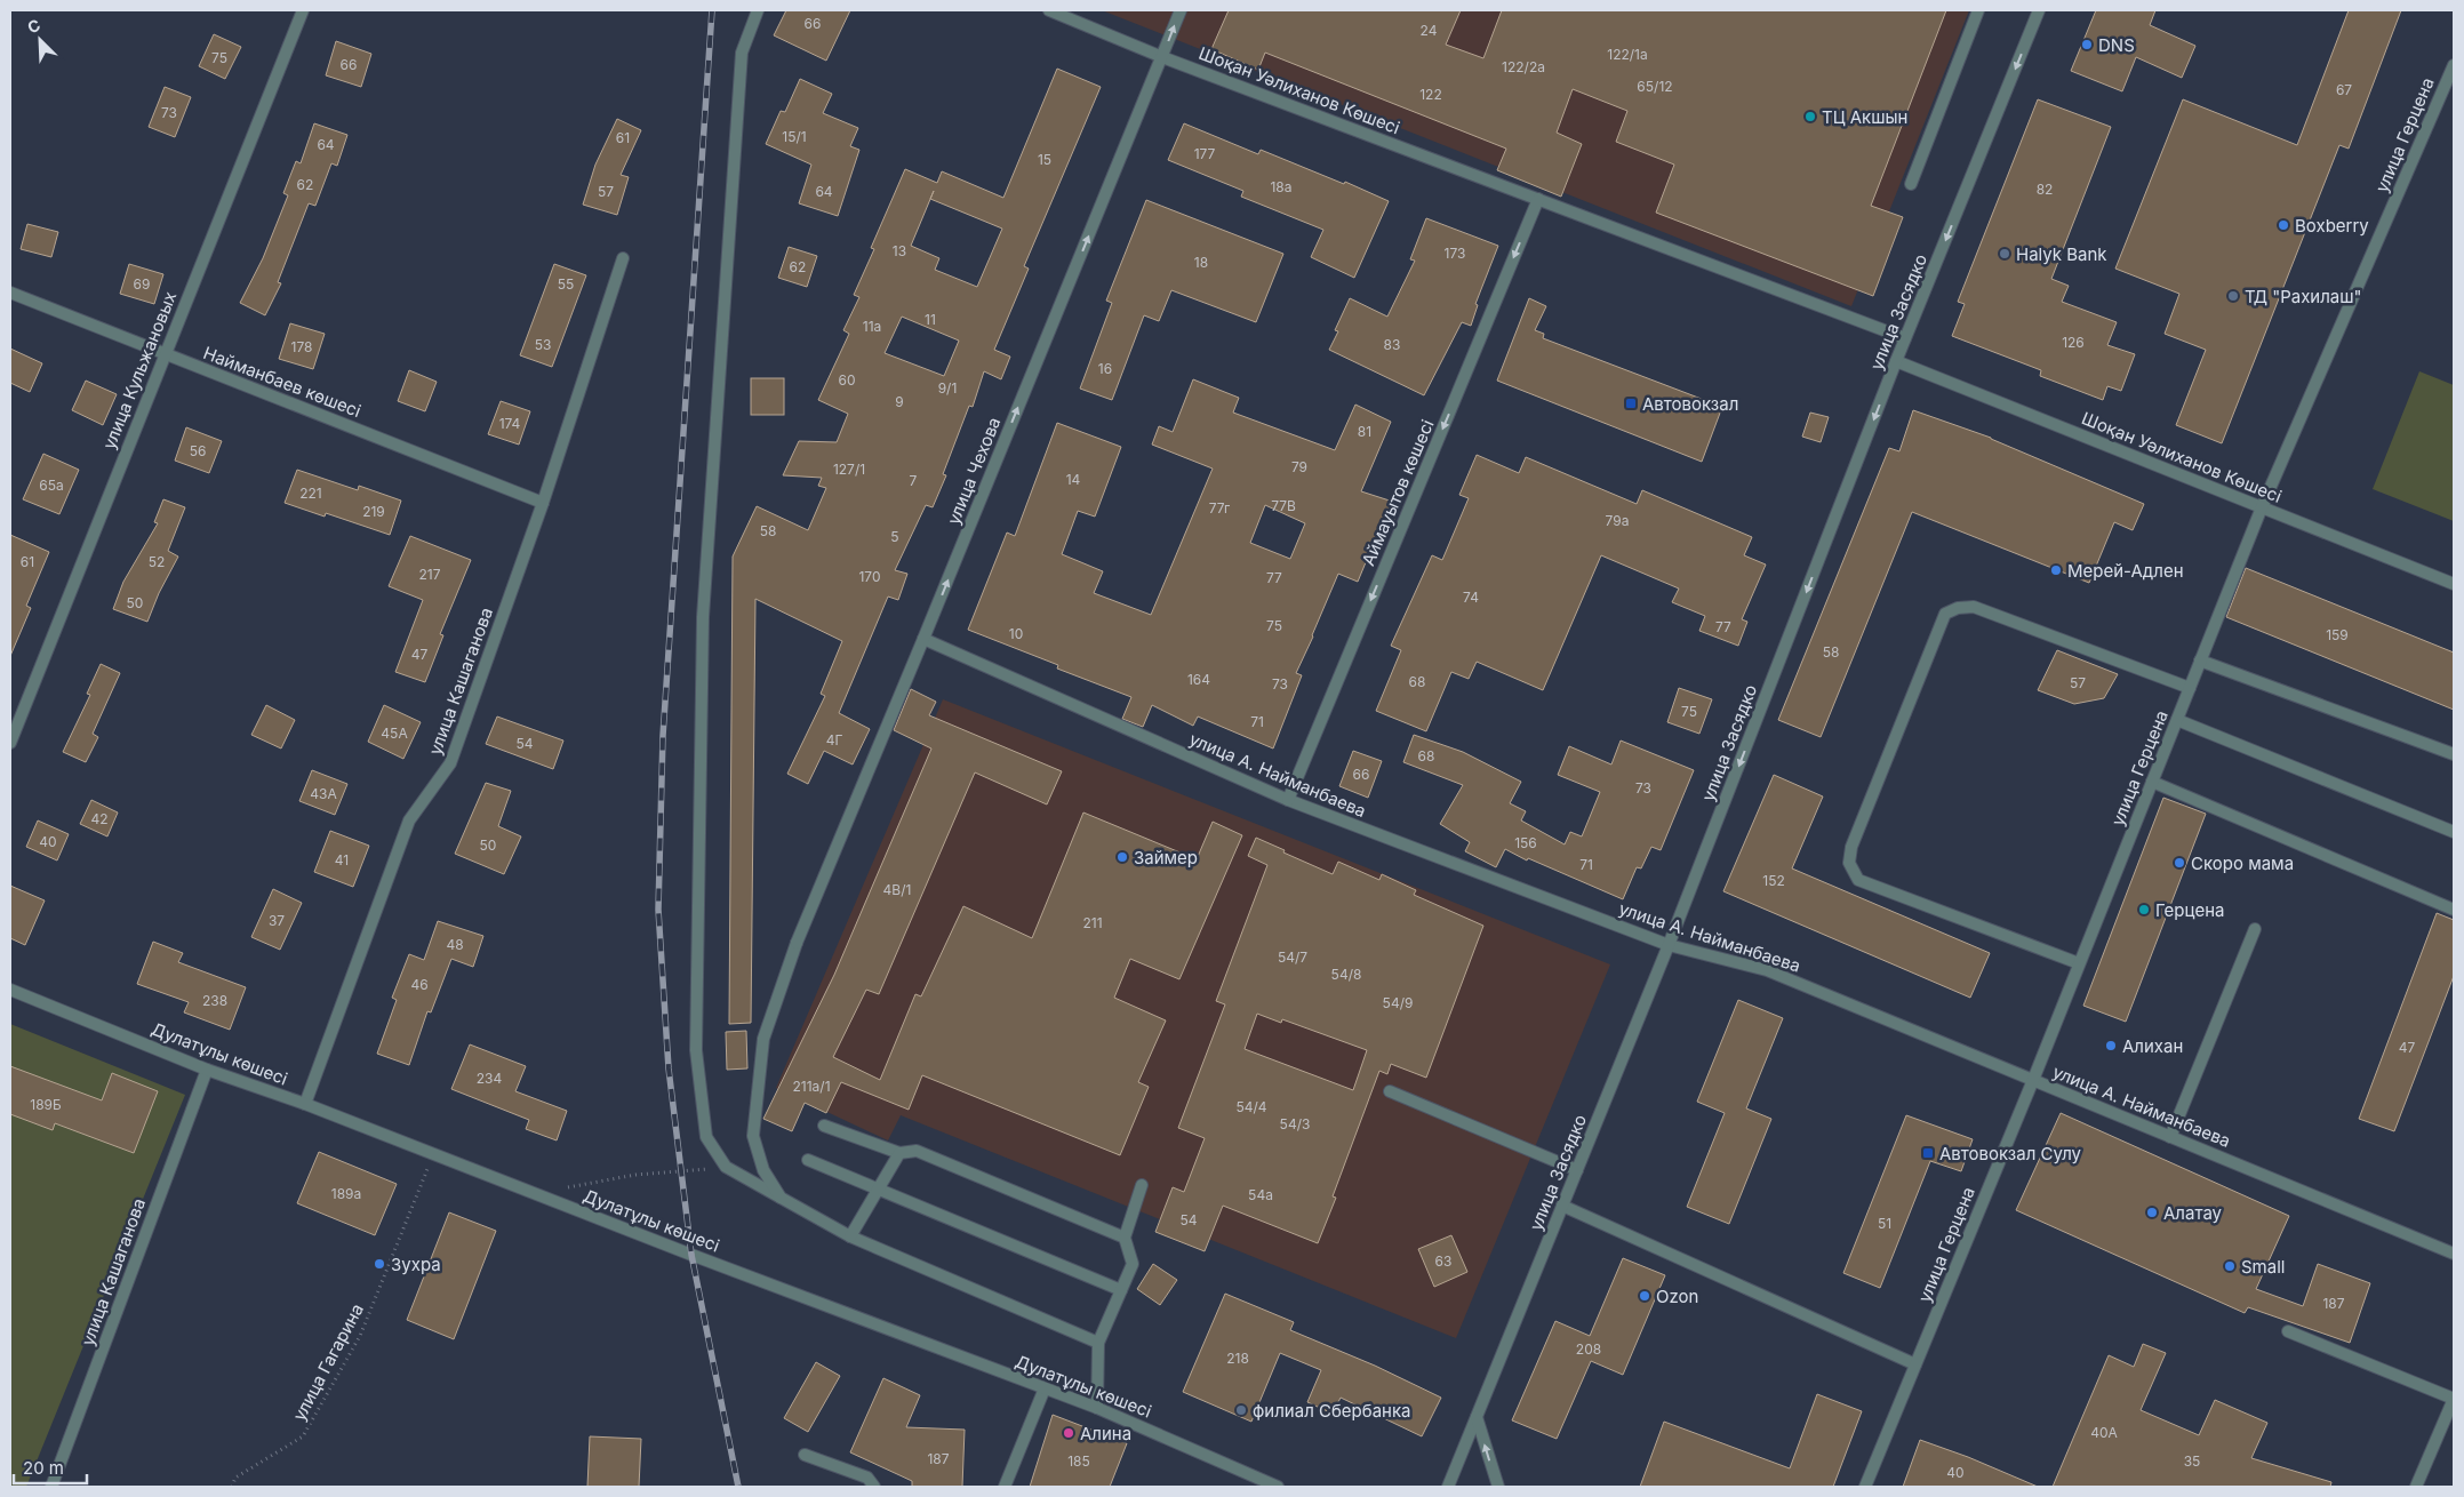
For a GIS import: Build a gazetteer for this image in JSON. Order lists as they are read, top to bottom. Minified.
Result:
{"streets":{"street":["Шоқан Уәлиханов Көшесі","улица Герцена","улица Засядко","улица Кульжановых","Найманбаев көшесі","улица Чехова","Аймауытов көшесі","улица Кашаганова","улица А. Найманбаева","Дулатұлы көшесі"],"path":["улица Гагарина"]},"crossings":[["Шоқан Уәлиханов Көшесі","улица Герцена"],["Шоқан Уәлиханов Көшесі","улица Засядко"],["Шоқан Уәлиханов Көшесі","улица Чехова"],["Шоқан Уәлиханов Көшесі","Аймауытов көшесі"],["улица Герцена","улица А. Найманбаева"],["улица Засядко","улица А. Найманбаева"],["улица Кульжановых","Найманбаев көшесі"],["Найманбаев көшесі","улица Кашаганова"],["улица Чехова","улица А. Найманбаева"],["Аймауытов көшесі","улица А. Найманбаева"],["улица Кашаганова","Дулатұлы көшесі"],["Дулатұлы көшесі","улица Гагарина"]],"one_way":["улица Засядко","улица Чехова","Аймауытов көшесі"],"places":{"other":["DNS","ТЦ Акшын","Boxberry","Halyk Bank","ТД \"Рахилаш\"","Мерей-Адлен","Займер","Скоро мама","Герцена","Алихан","Алатау","Зухра","Small","Ozon","филиал Сбербанка","Алина"],"transit":["Автовокзал","Автовокзал Сулу"]},"house_numbers":["66","24","122/1а","75","66","122/2а","65/12","67","122","73","15/1","61","64","177","15","62","18а","82","57","64","13","173","18","62","69","55","11","11а","126","53","83","178","16","60","9/1","9","174","81","56","79","127/1","14","7","65а","221","77В","77г","219","79а","58","5","61","52","217","170","77","74","50","75","77","10","159","58","47","164","68","57","73","75","71","45А","4Г","54","68","66","73","43А","42","40","156","50","41","71","152","4В/1","37","211","48","54/7","54/8","46","238","54/9","47","234","211а/1","189Б","54/4","54/3","189а","54а","54","51","63","187","208","218","40А","187","185","35","40"],"scale_bar":"20 m","north":"top left"}
